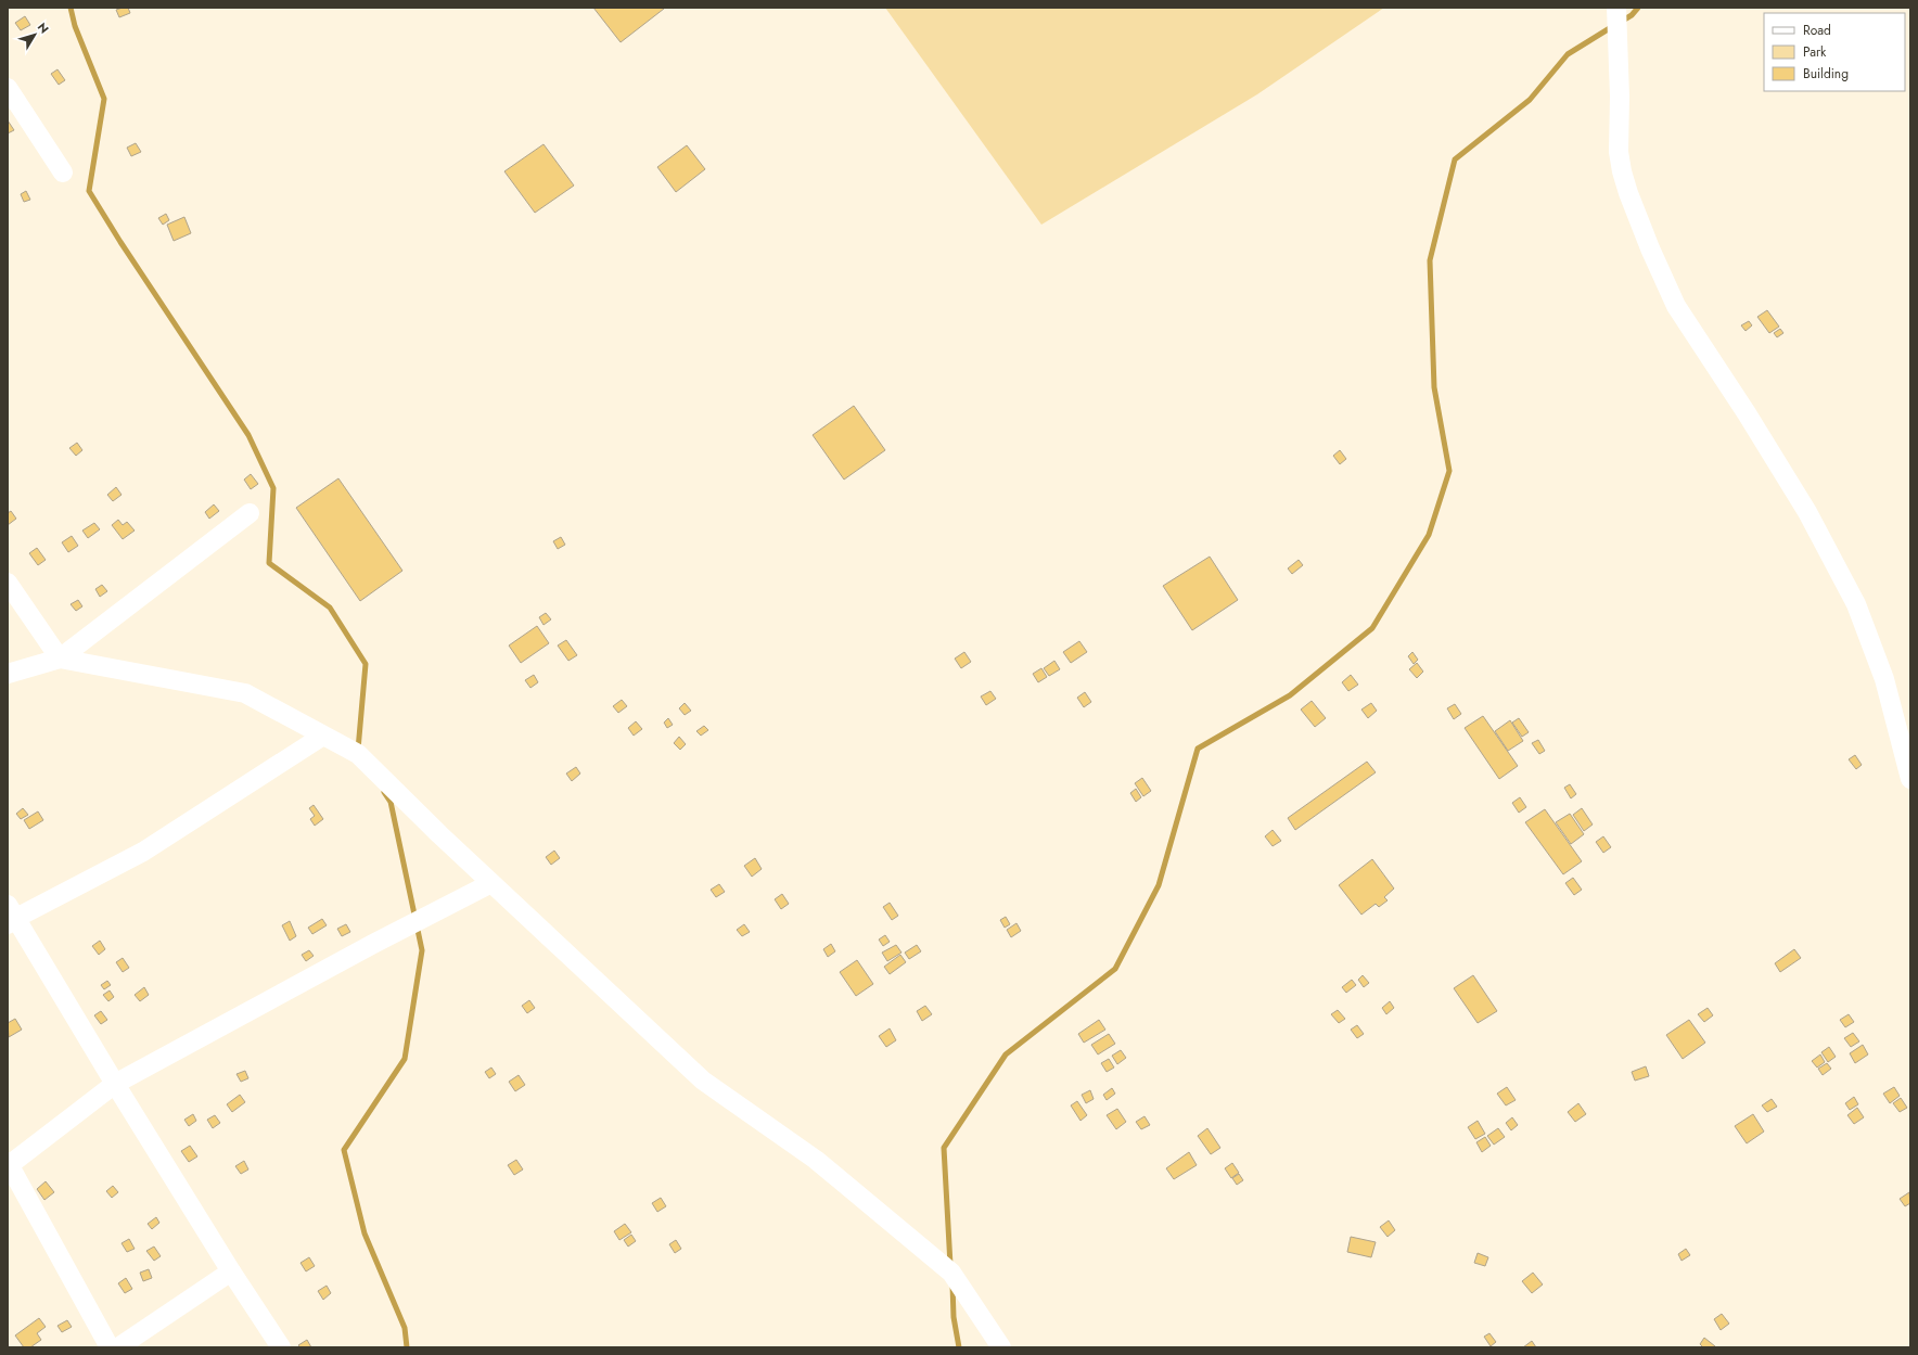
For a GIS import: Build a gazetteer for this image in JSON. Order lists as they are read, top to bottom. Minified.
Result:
{"legend":["Road","Park","Building"],"north":"top right"}
